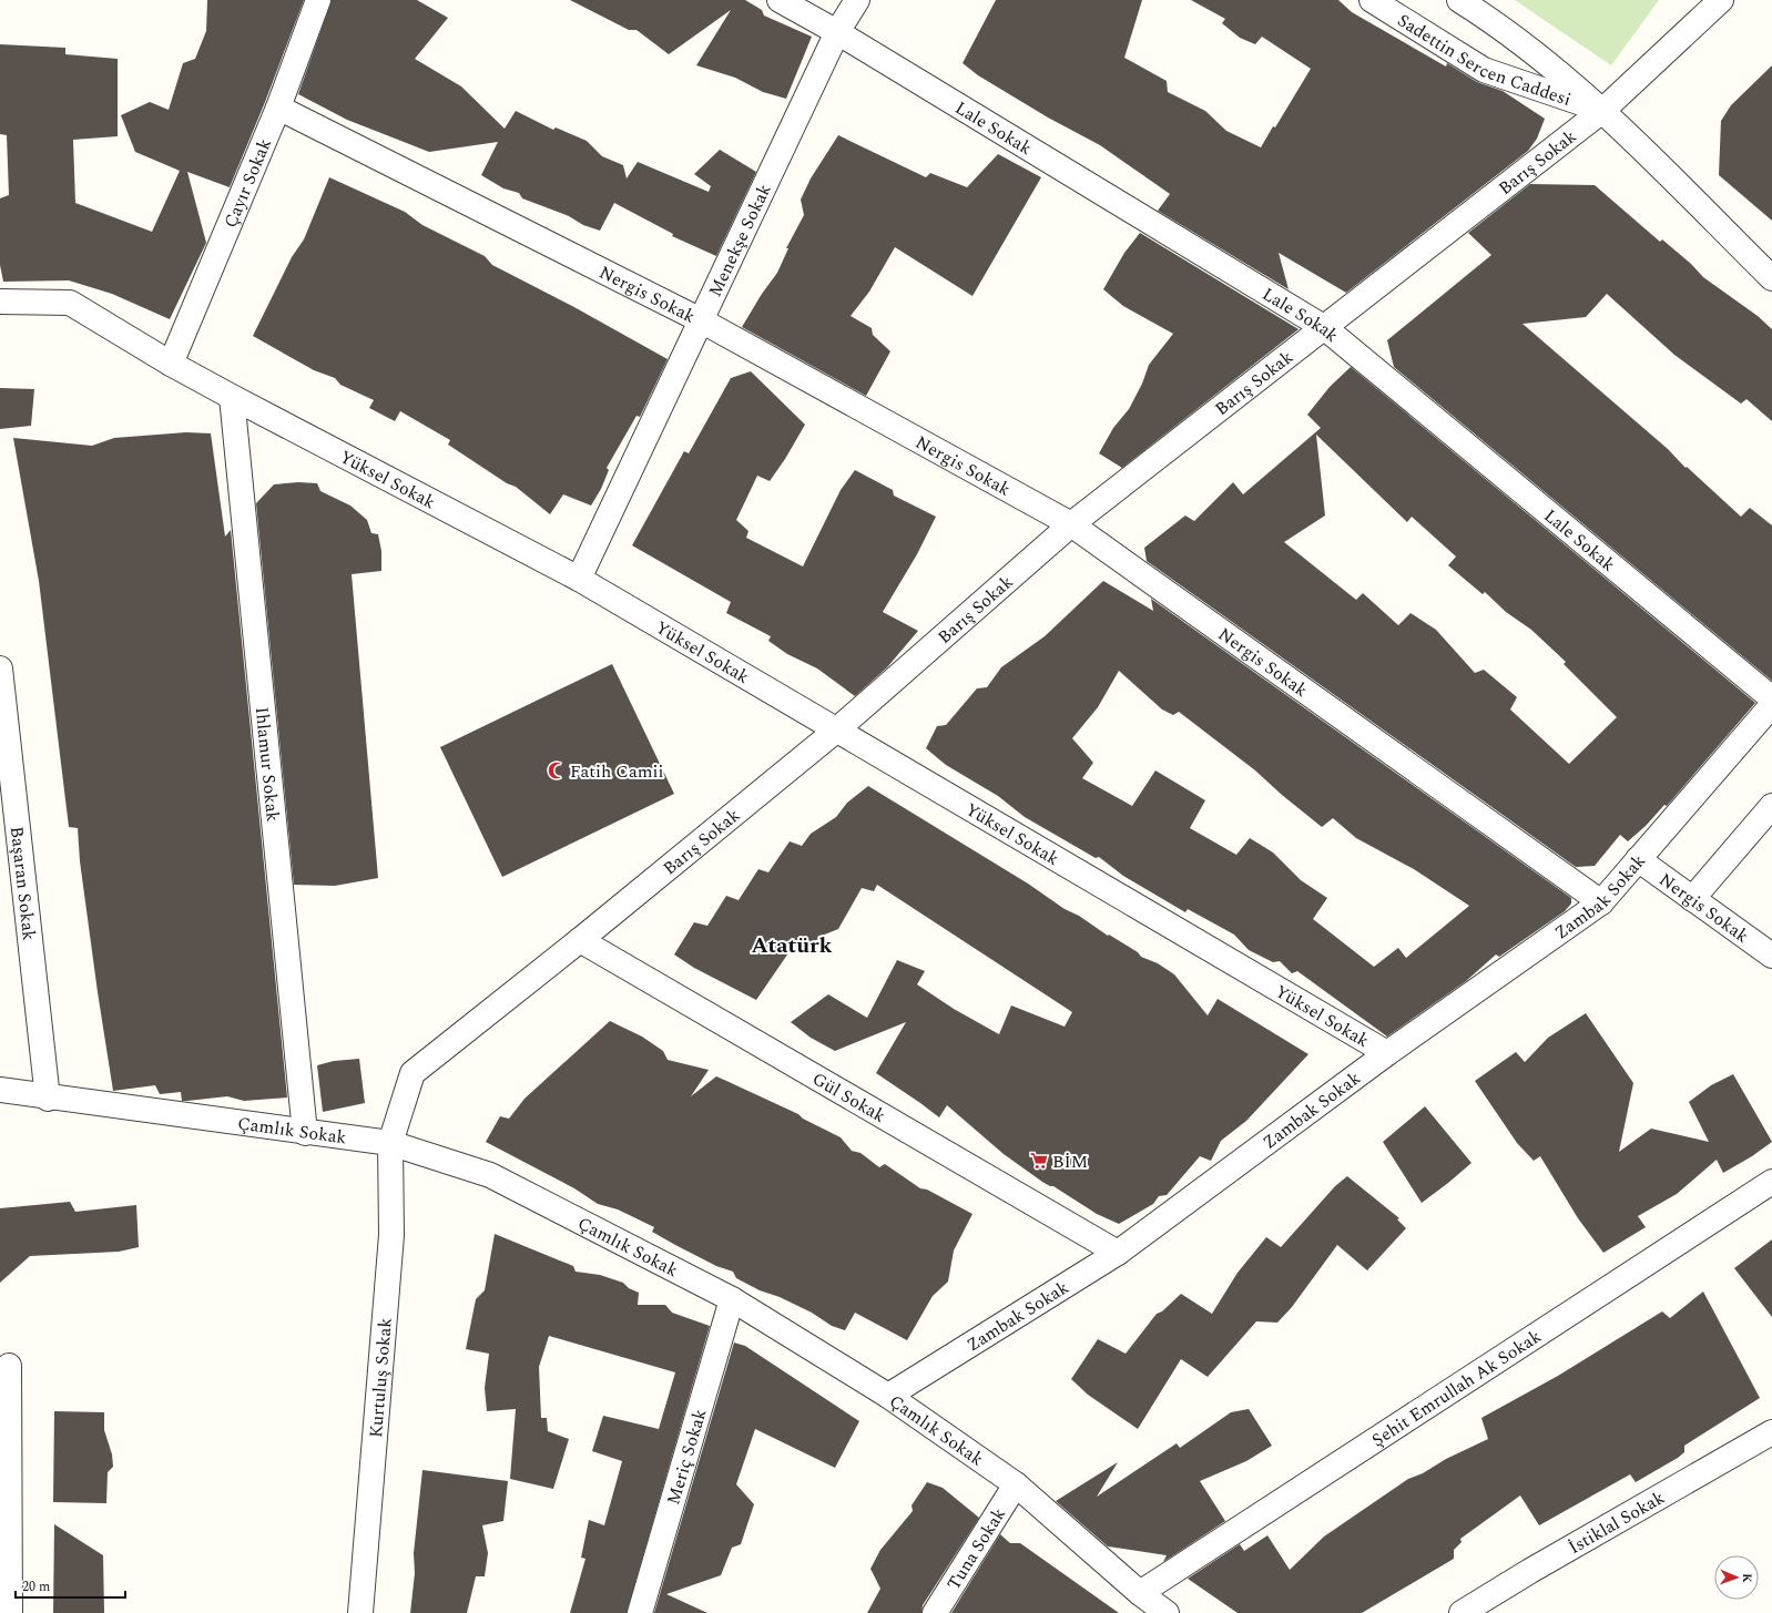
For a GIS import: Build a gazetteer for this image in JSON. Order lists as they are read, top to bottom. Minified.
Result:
{"streets":{"street":["Sadettin Sercen Caddesi","Lale Sokak","Barış Sokak","Çayır Sokak","Menekşe Sokak","Nergis Sokak","Yüksel Sokak","Ihlamur Sokak","Başaran Sokak","Zambak Sokak","Gül Sokak","Çamlık Sokak","Kurtuluş Sokak","Şehit Emrullah Ak Sokak","Meriç Sokak","İstiklal Sokak","Tuna Sokak"]},"crossings":[["Sadettin Sercen Caddesi","Barış Sokak"],["Lale Sokak","Barış Sokak"],["Lale Sokak","Menekşe Sokak"],["Barış Sokak","Nergis Sokak"],["Barış Sokak","Yüksel Sokak"],["Barış Sokak","Gül Sokak"],["Barış Sokak","Çamlık Sokak"],["Barış Sokak","Kurtuluş Sokak"],["Çayır Sokak","Nergis Sokak"],["Çayır Sokak","Yüksel Sokak"],["Menekşe Sokak","Nergis Sokak"],["Menekşe Sokak","Yüksel Sokak"],["Nergis Sokak","Zambak Sokak"],["Yüksel Sokak","Ihlamur Sokak"],["Yüksel Sokak","Zambak Sokak"],["Ihlamur Sokak","Çamlık Sokak"],["Başaran Sokak","Çamlık Sokak"],["Zambak Sokak","Gül Sokak"],["Zambak Sokak","Çamlık Sokak"],["Çamlık Sokak","Kurtuluş Sokak"],["Çamlık Sokak","Şehit Emrullah Ak Sokak"],["Çamlık Sokak","Meriç Sokak"],["Çamlık Sokak","Tuna Sokak"]],"districts":["Atatürk"],"places":{"mosque":["Fatih Camii"],"supermarket":["BİM"]},"scale_bar":"20 m","north":"right"}
